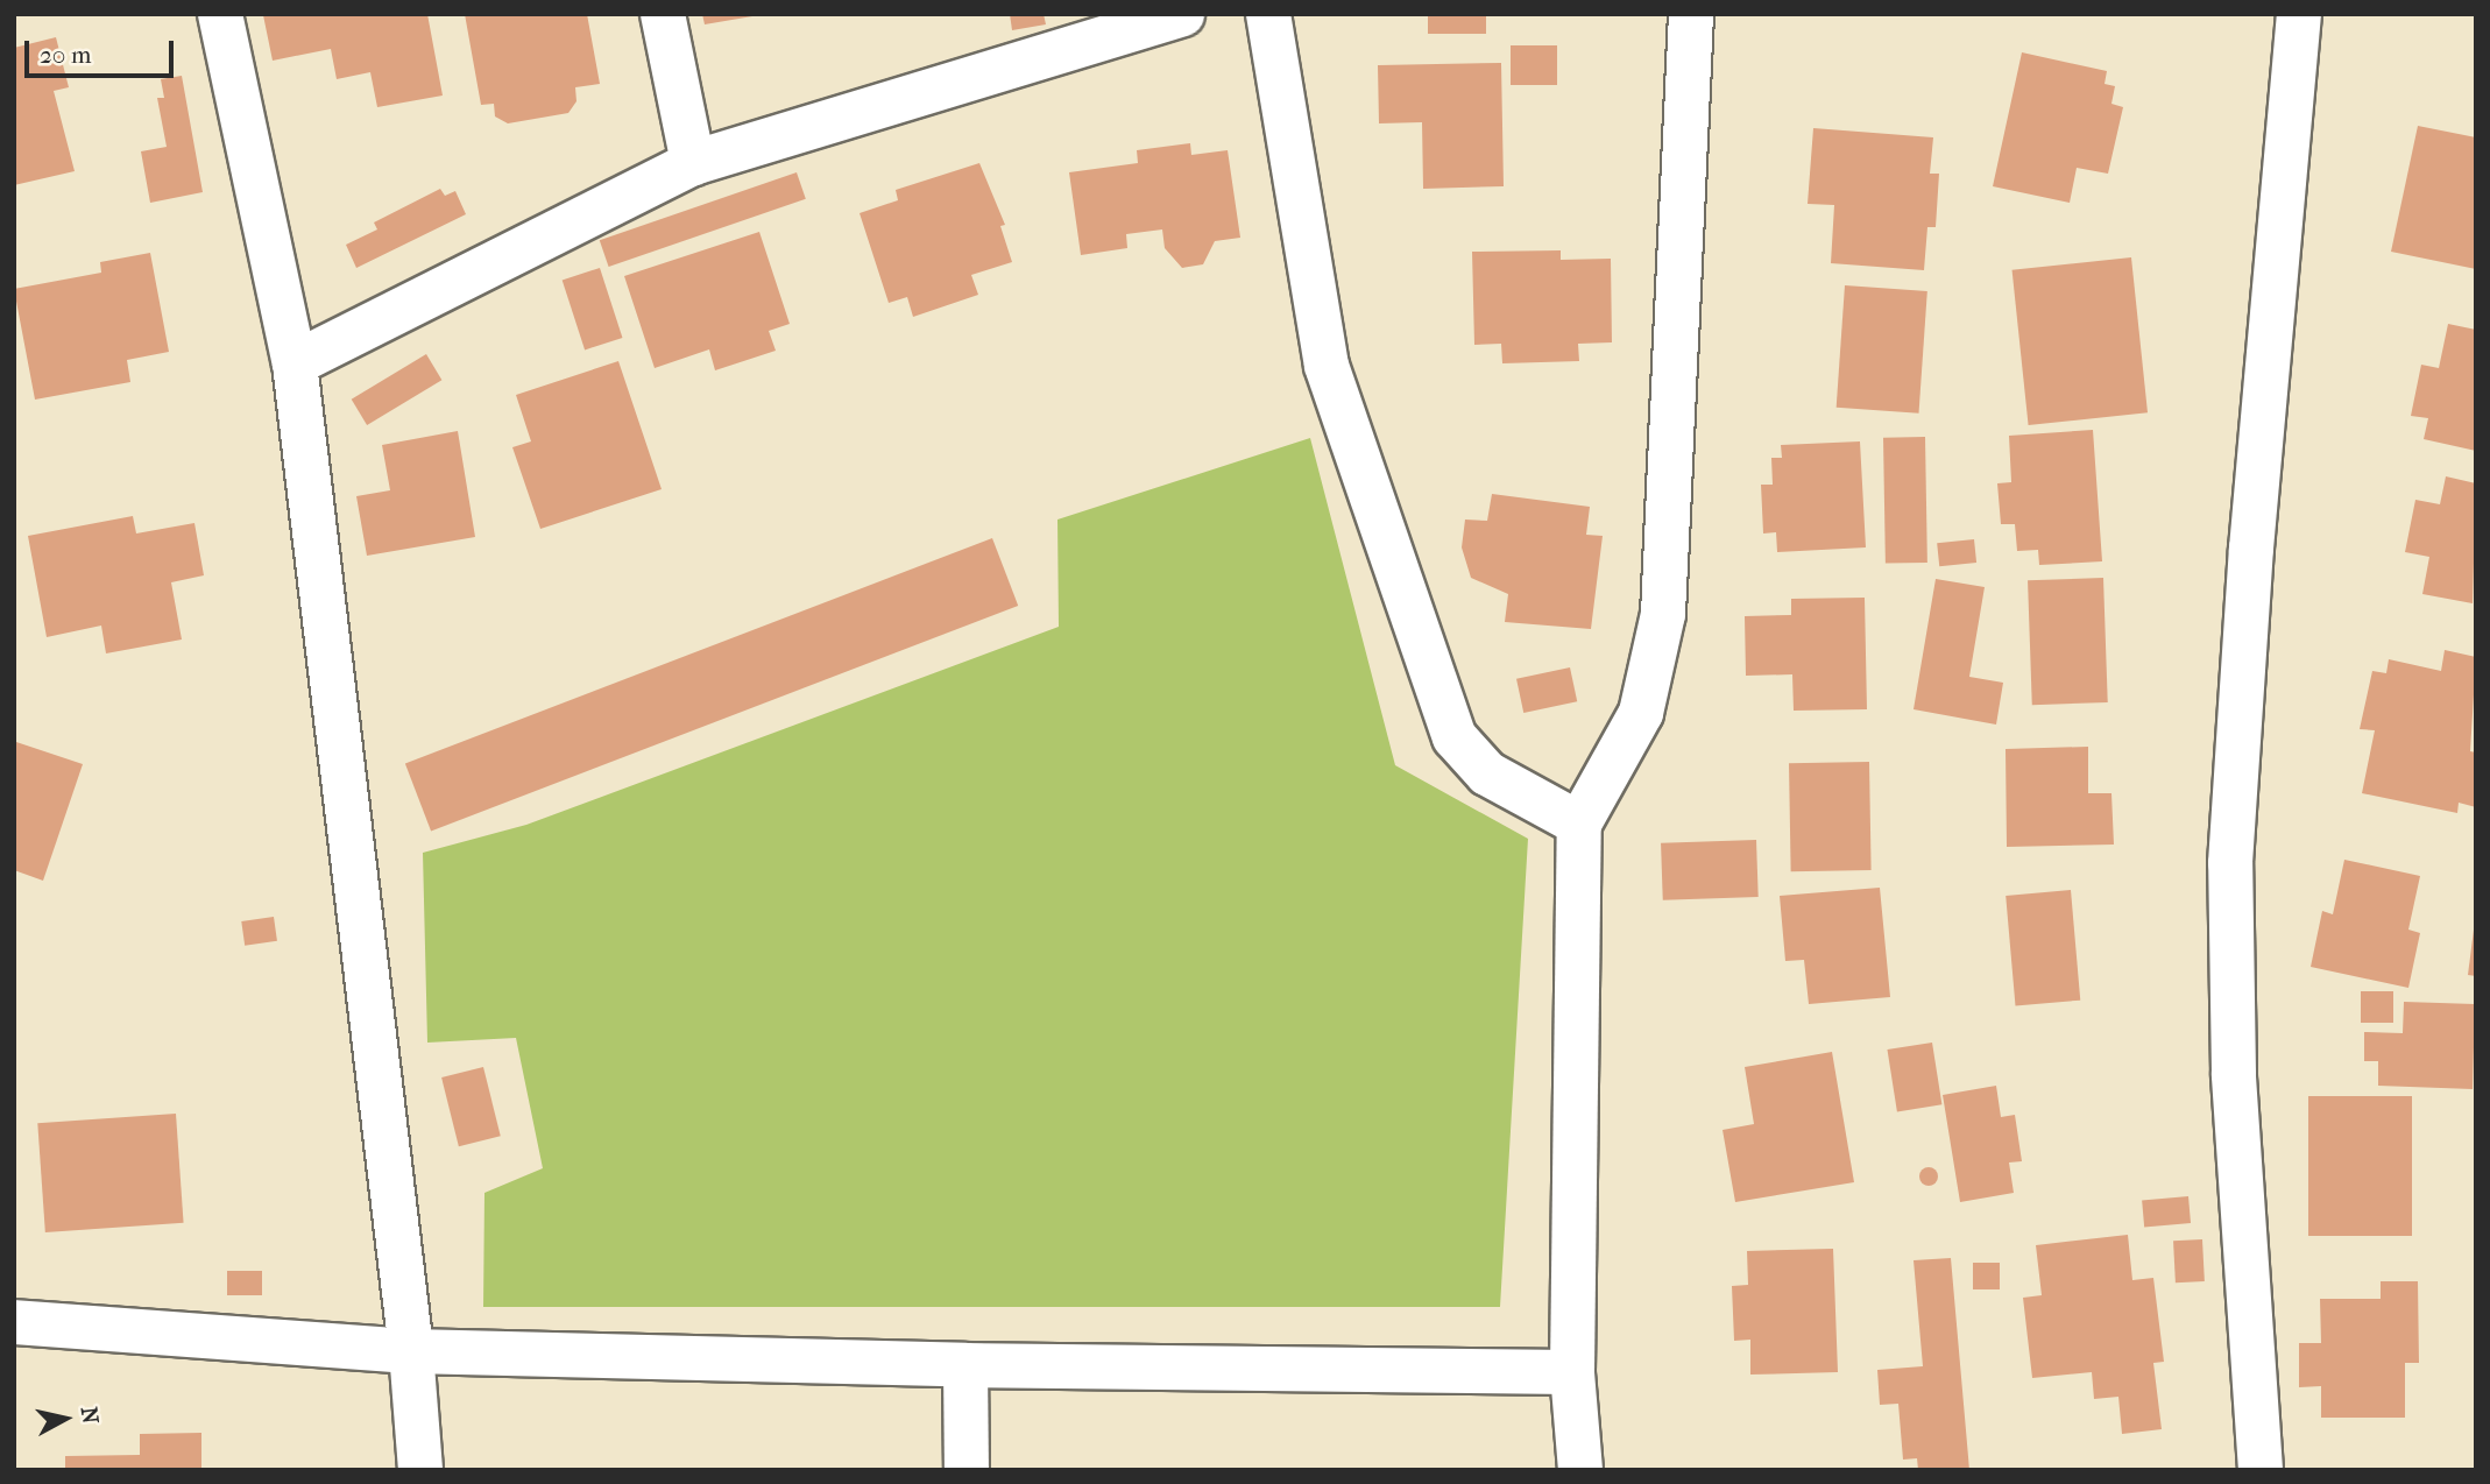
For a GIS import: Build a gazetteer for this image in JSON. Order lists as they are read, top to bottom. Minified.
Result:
{"scale_bar":"20 m","north":"right"}
